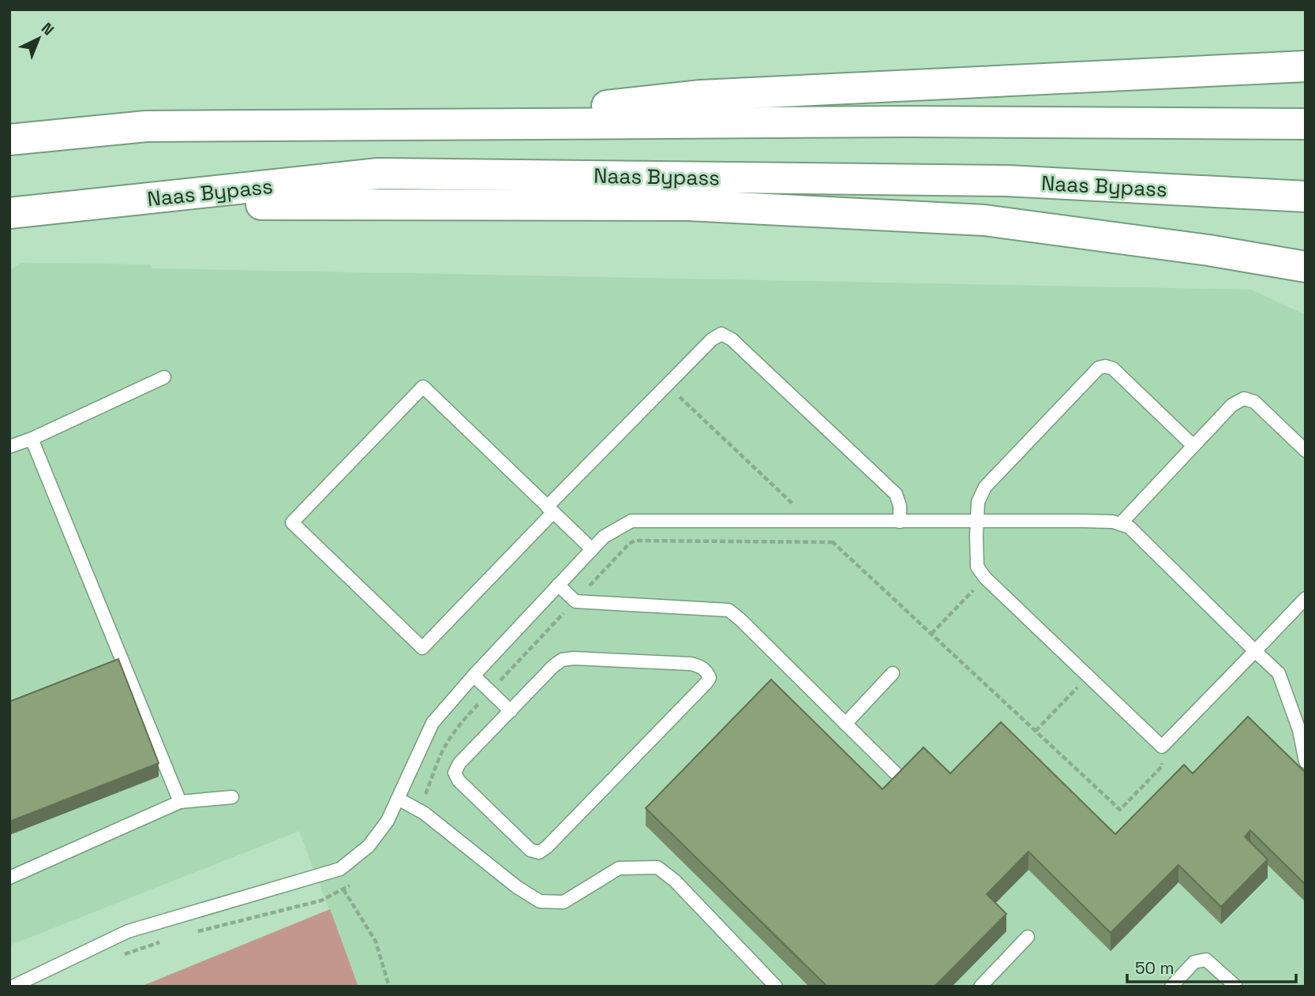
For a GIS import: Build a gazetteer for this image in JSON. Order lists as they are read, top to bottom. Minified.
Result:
{"streets":{"highway":["Naas Bypass"]},"scale_bar":"50 m","north":"top right"}
